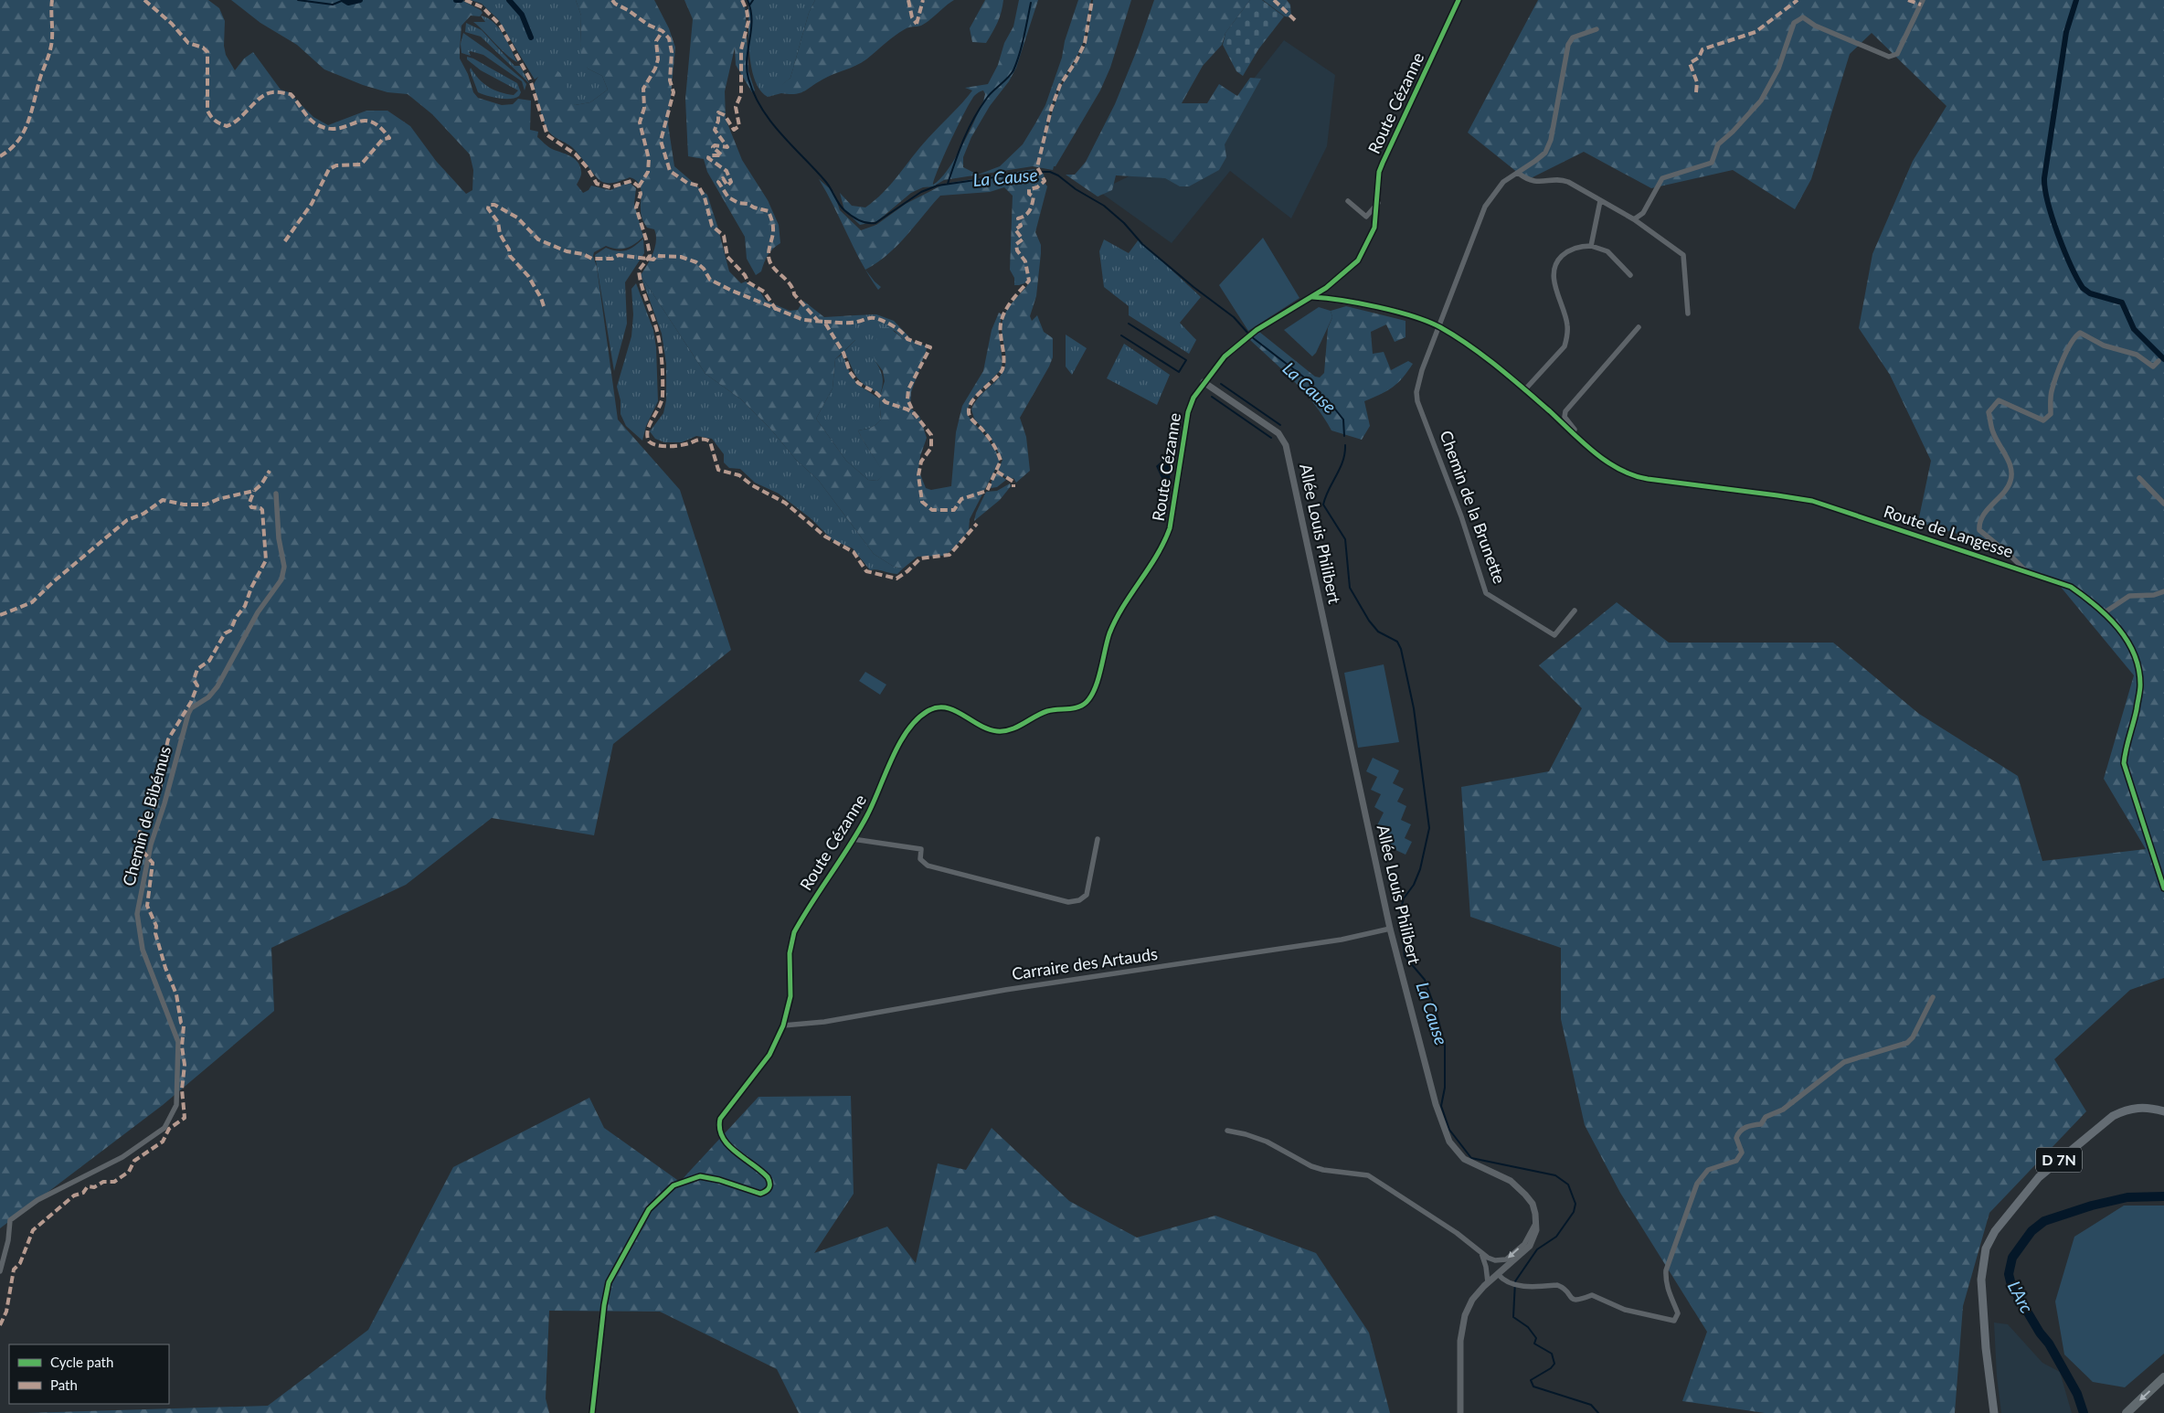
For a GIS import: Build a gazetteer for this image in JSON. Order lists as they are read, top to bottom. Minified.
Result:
{"streets":{"main road":["D 7N"],"street":["Route Cézanne","Chemin de la Brunette","Route de Langesse","Allée Louis Philibert","Chemin de Bibémus","Carraire des Artauds"]},"crossings":[["Route Cézanne","Route de Langesse"],["Route Cézanne","Allée Louis Philibert"],["Route Cézanne","Carraire des Artauds"],["Chemin de la Brunette","Route de Langesse"],["Allée Louis Philibert","Carraire des Artauds"]],"water":["La Cause","L'Arc"],"legend":["Cycle path","Path"]}
